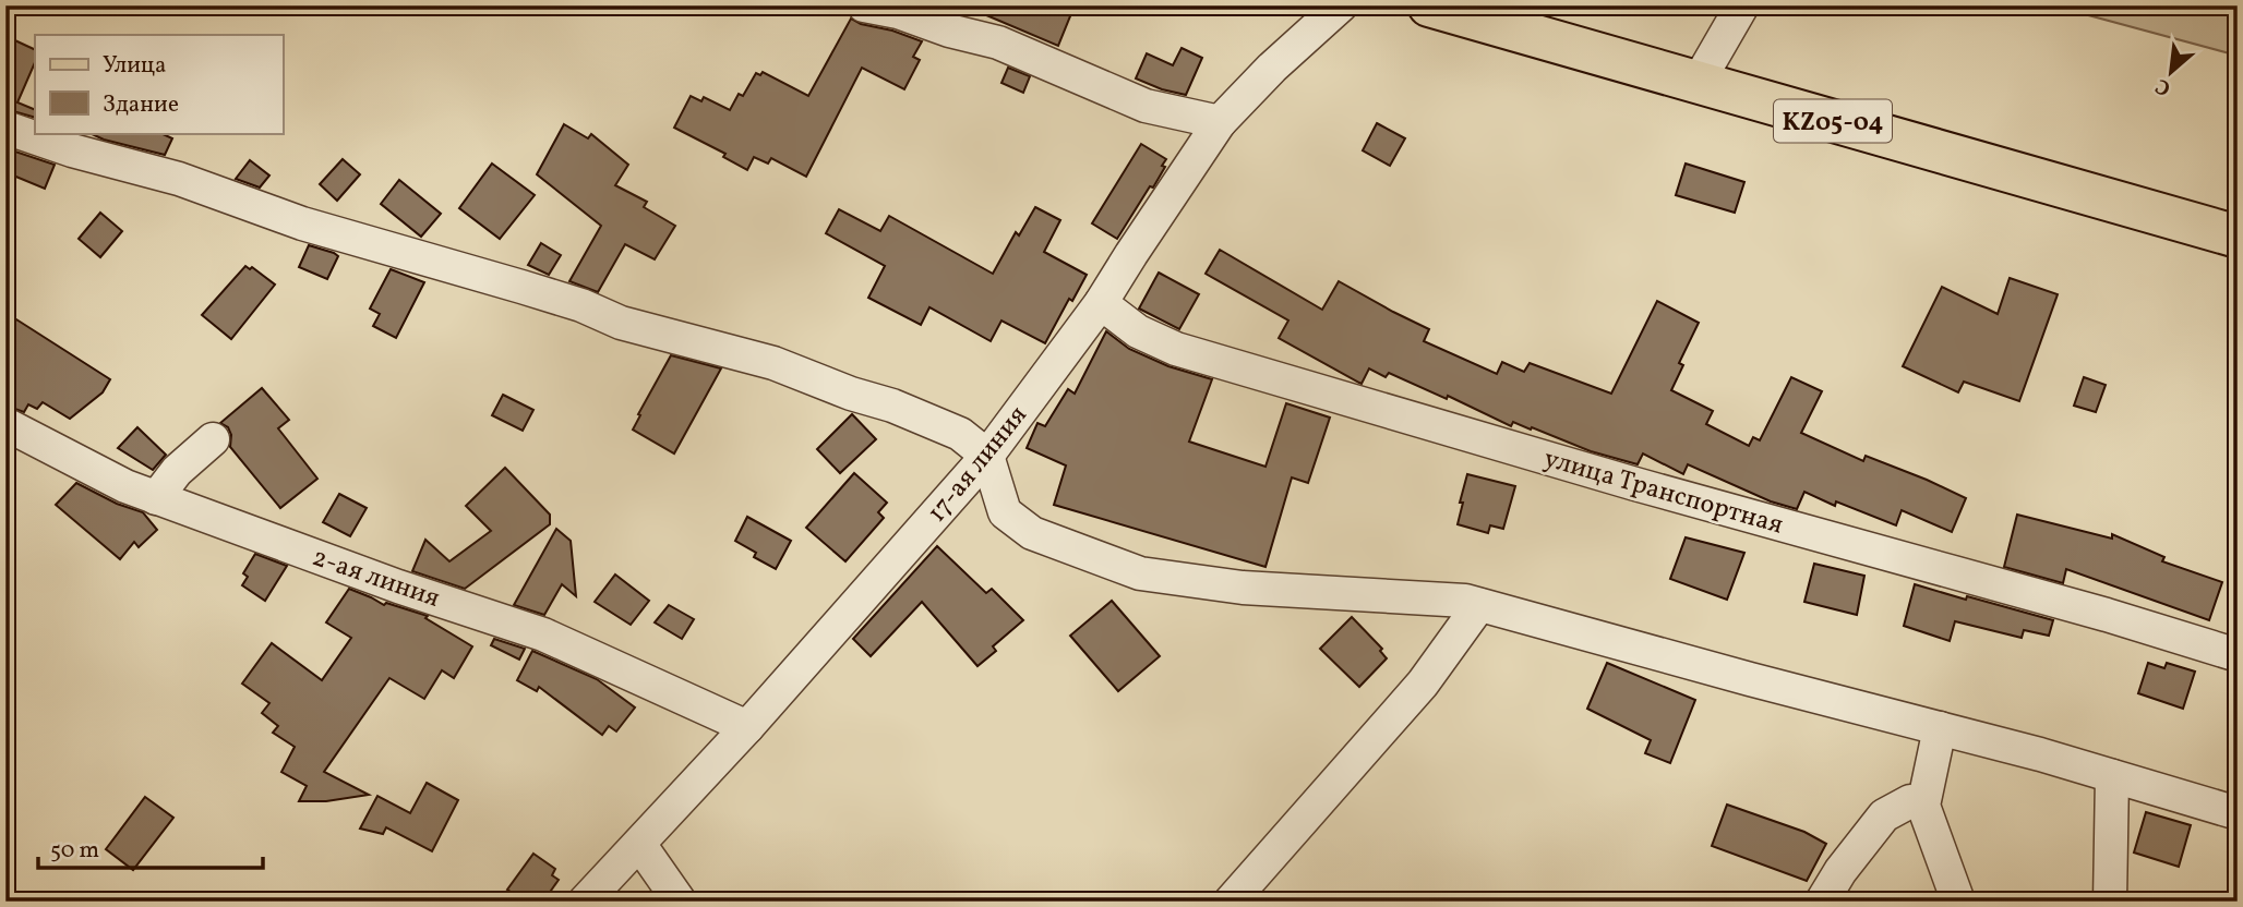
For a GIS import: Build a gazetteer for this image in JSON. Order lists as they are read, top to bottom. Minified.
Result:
{"streets":{"main road":["KZ05-04"],"street":["17-ая линия","улица Транспортная","2-ая линия"]},"crossings":[["17-ая линия","улица Транспортная"],["17-ая линия","2-ая линия"]],"legend":["Улица","Здание"],"scale_bar":"50 m","north":"bottom left"}
